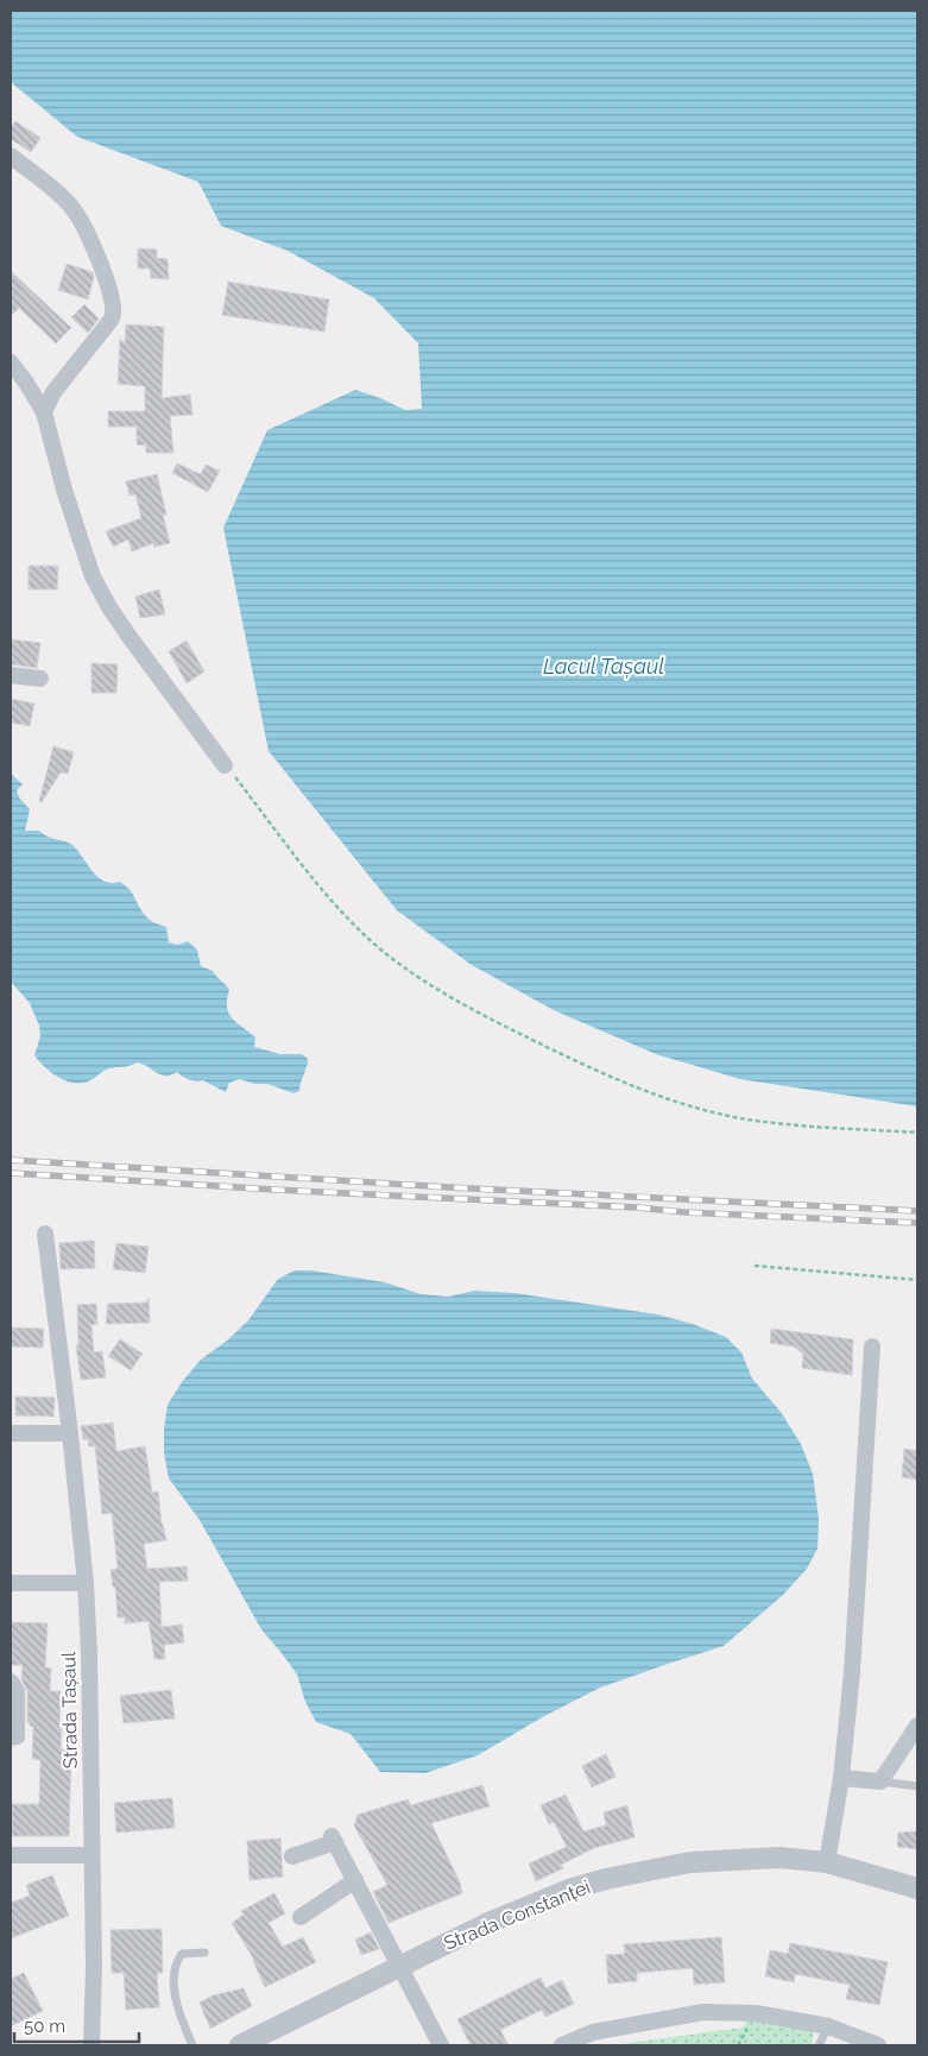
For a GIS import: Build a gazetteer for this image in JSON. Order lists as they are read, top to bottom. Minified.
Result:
{"streets":{"street":["Strada Tașaul","Strada Constanței"]},"water":["Lacul Tașaul"],"scale_bar":"50 m"}
